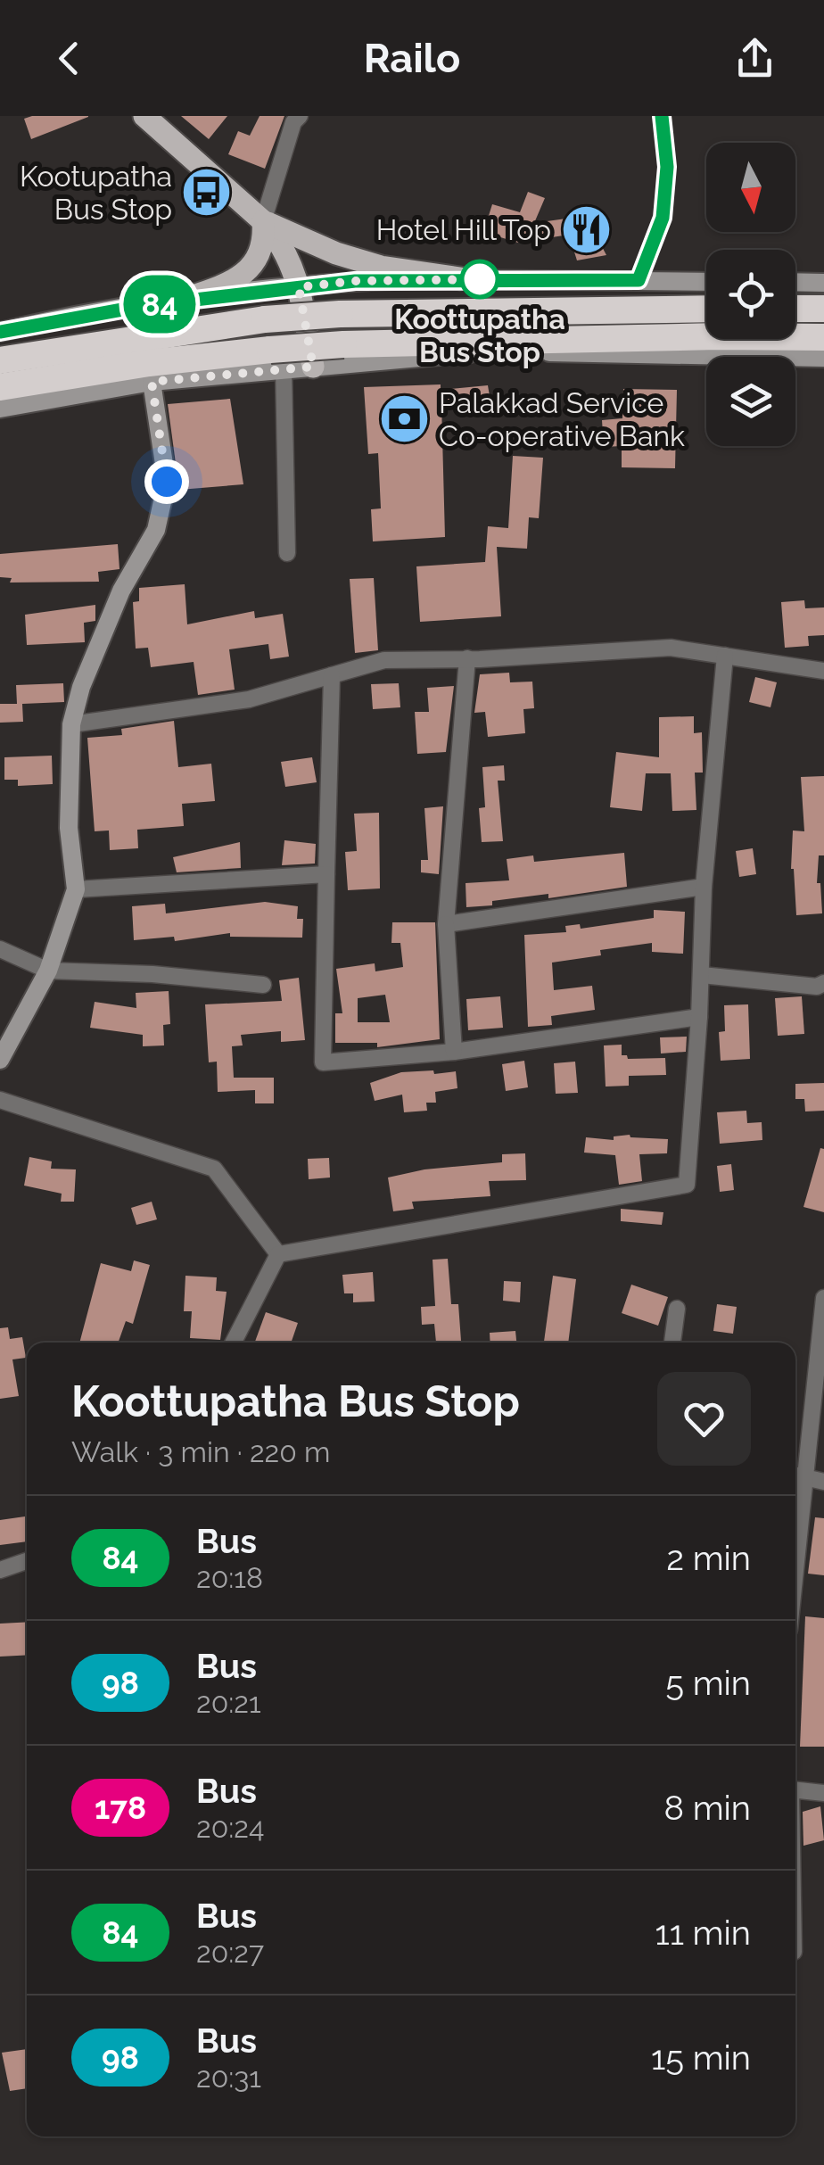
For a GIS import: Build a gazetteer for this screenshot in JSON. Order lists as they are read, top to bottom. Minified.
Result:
{"places":{"bus stop":["Kootupatha Bus Stop"],"restaurant":["Hotel Hill Top"],"other":["Koottupatha Bus Stop"],"bank":["Palakkad Service Co-operative Bank"]},"lines":["bus line 84"],"north":"bottom","page":{"header":"Railo","on_map":"84","heading":["Koottupatha Bus Stop","Walk · 3 min · 220 m"],"list":[{"mark":"84","name":"Bus","note":"20:18","value":"2 min"},{"mark":"98","name":"Bus","note":"20:21","value":"5 min"},{"mark":"178","name":"Bus","note":"20:24","value":"8 min"},{"mark":"84","name":"Bus","note":"20:27","value":"11 min"},{"mark":"98","name":"Bus","note":"20:31","value":"15 min"}]}}
